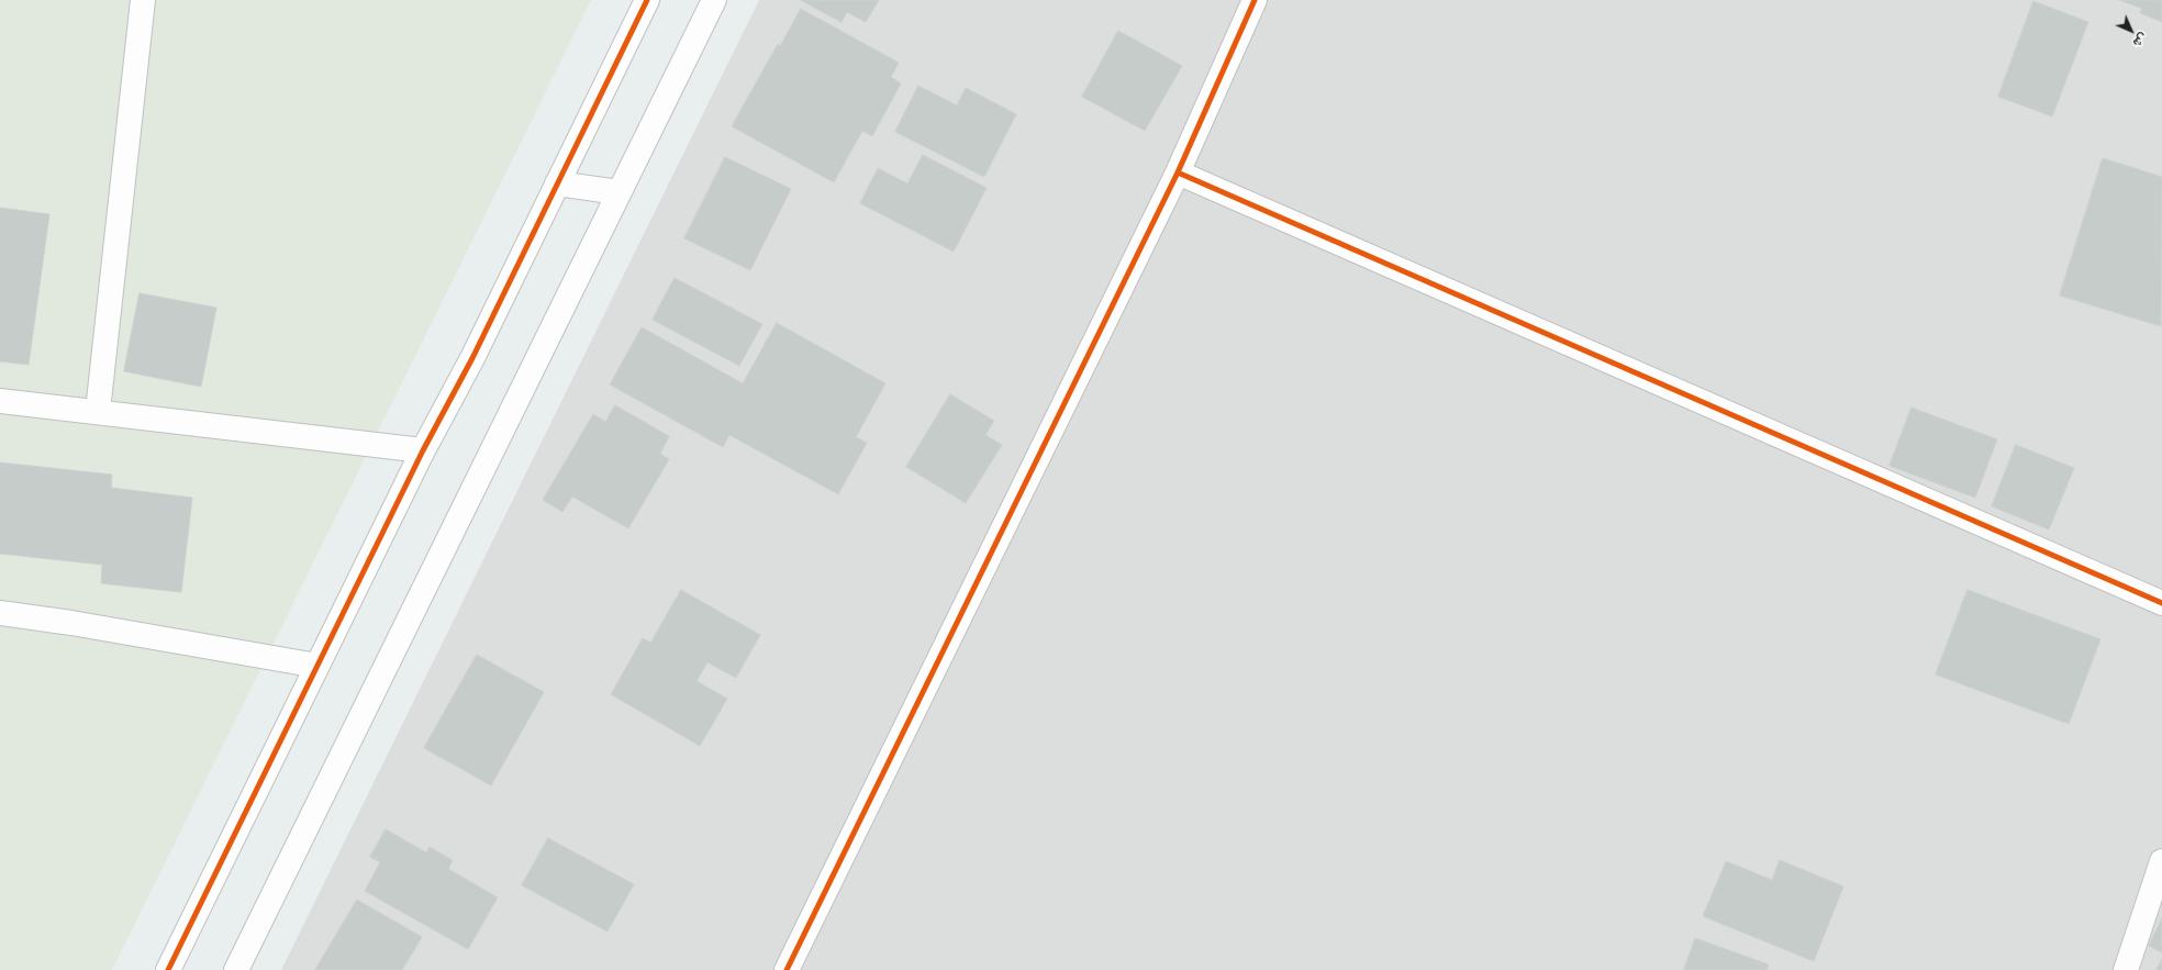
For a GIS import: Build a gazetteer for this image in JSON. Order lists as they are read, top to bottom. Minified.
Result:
{"north":"bottom right"}
